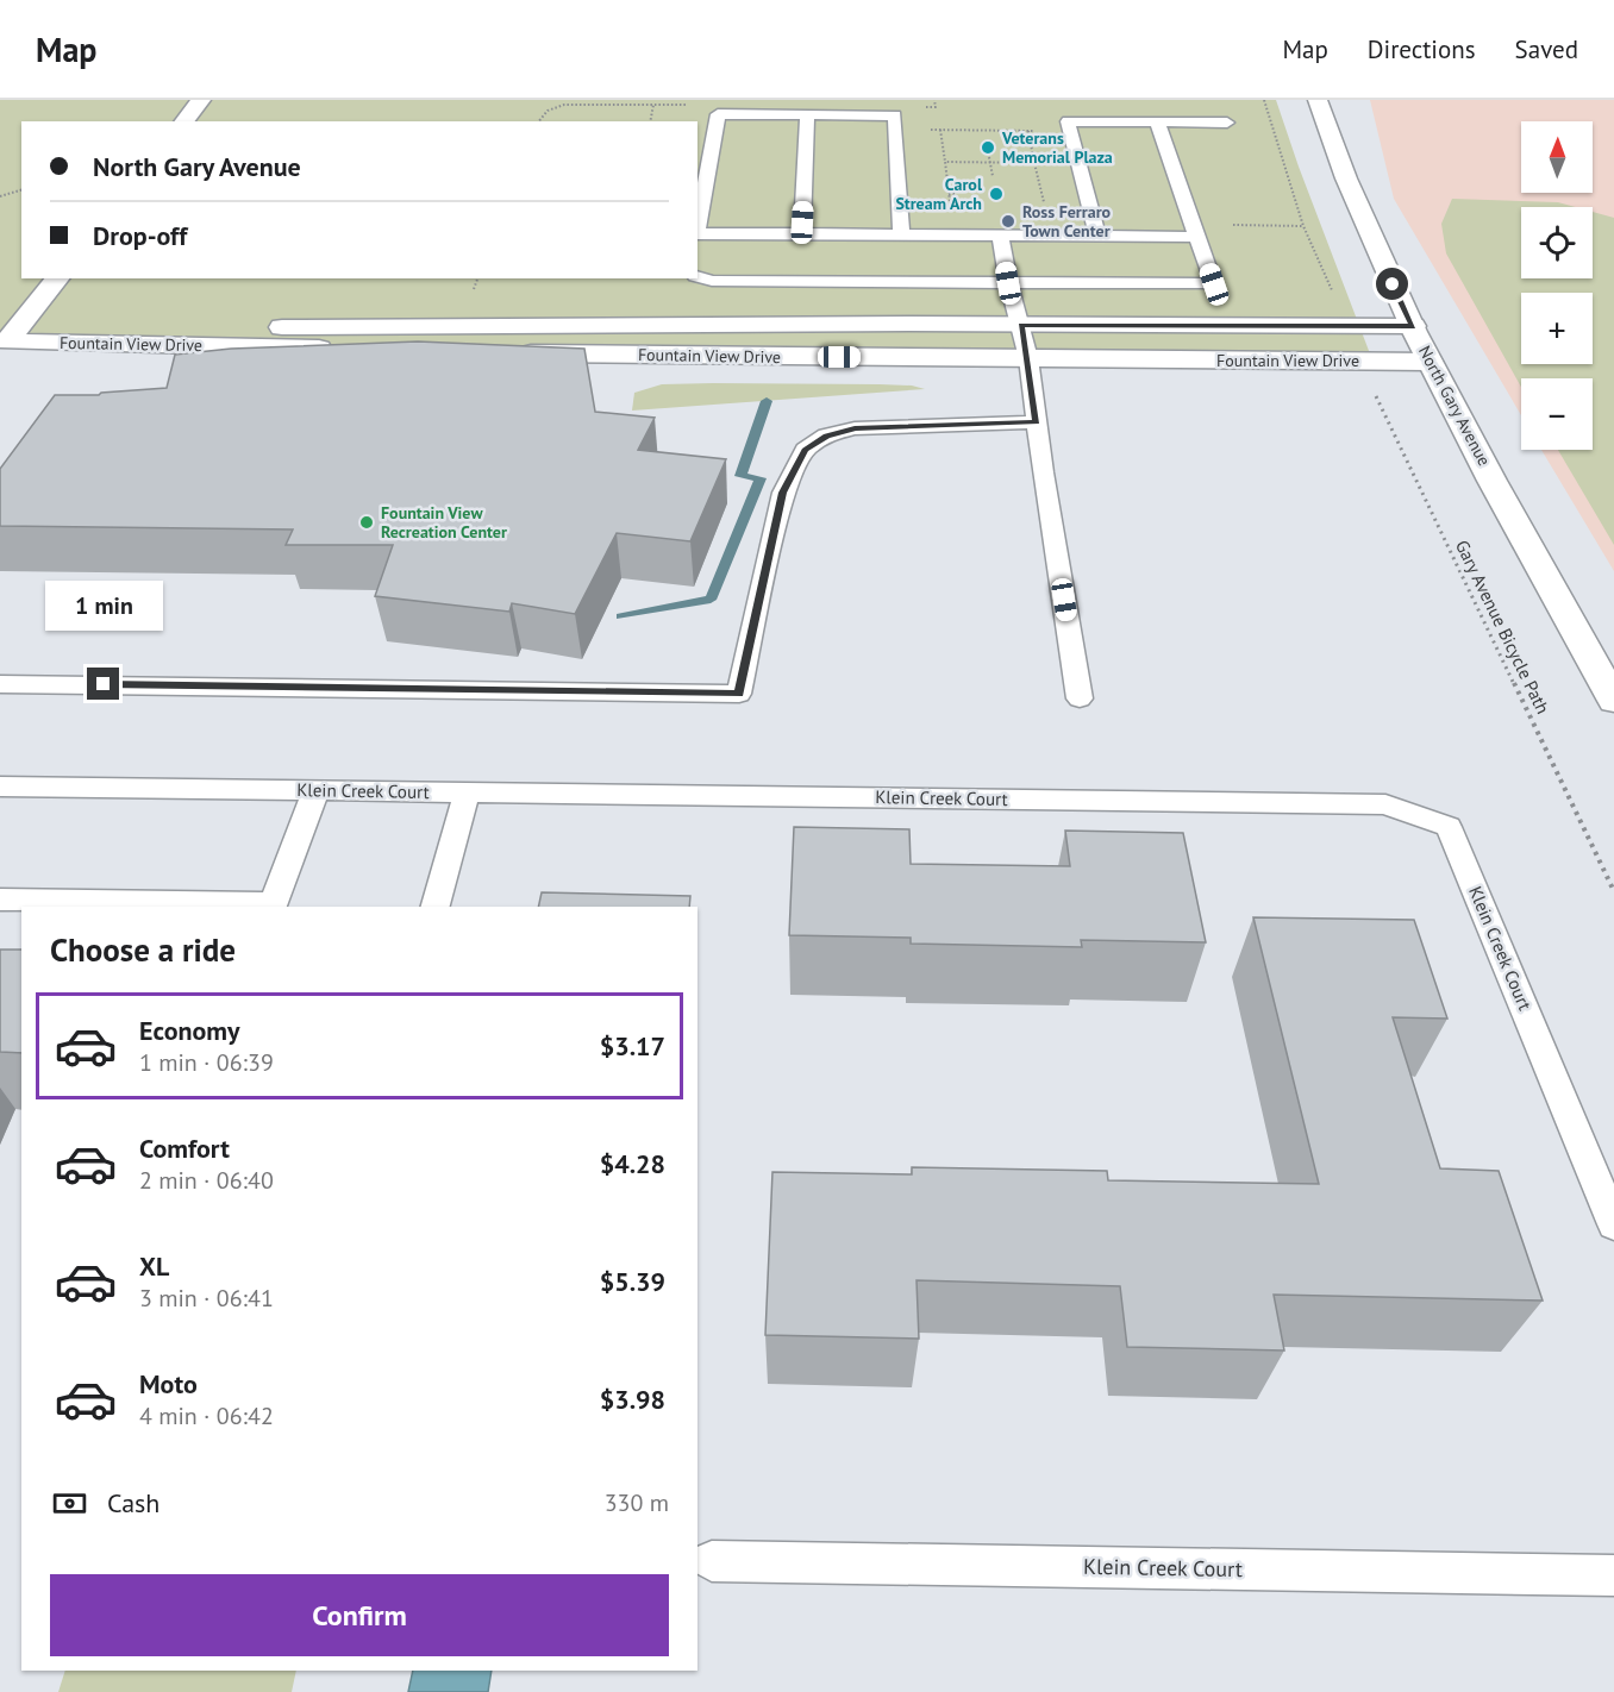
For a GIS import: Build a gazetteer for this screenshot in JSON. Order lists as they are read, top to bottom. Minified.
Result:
{"streets":{"street":["Fountain View Drive","North Gary Avenue"],"lane":["Klein Creek Court"],"path":["Gary Avenue Bicycle Path"]},"crossings":[["Fountain View Drive","North Gary Avenue"]],"places":["Veterans Memorial Plaza","Carol Stream Arch","Ross Ferraro Town Center","Fountain View Recreation Center"],"north":"top","page":{"header":"Map","nav":["Map","Directions","Saved"],"map_buttons":["+","−"],"banner":["North Gary Avenue","Drop-off"],"bubble":"1 min","heading":"Choose a ride","list":[{"name":"Economy","note":"1 min · 06:39","value":"$3.17"},{"name":"Comfort","note":"2 min · 06:40","value":"$4.28"},{"name":"XL","note":"3 min · 06:41","value":"$5.39"},{"name":"Moto","note":"4 min · 06:42","value":"$3.98"}],"pay":["Cash","330 m"],"buttons":"Confirm"}}
